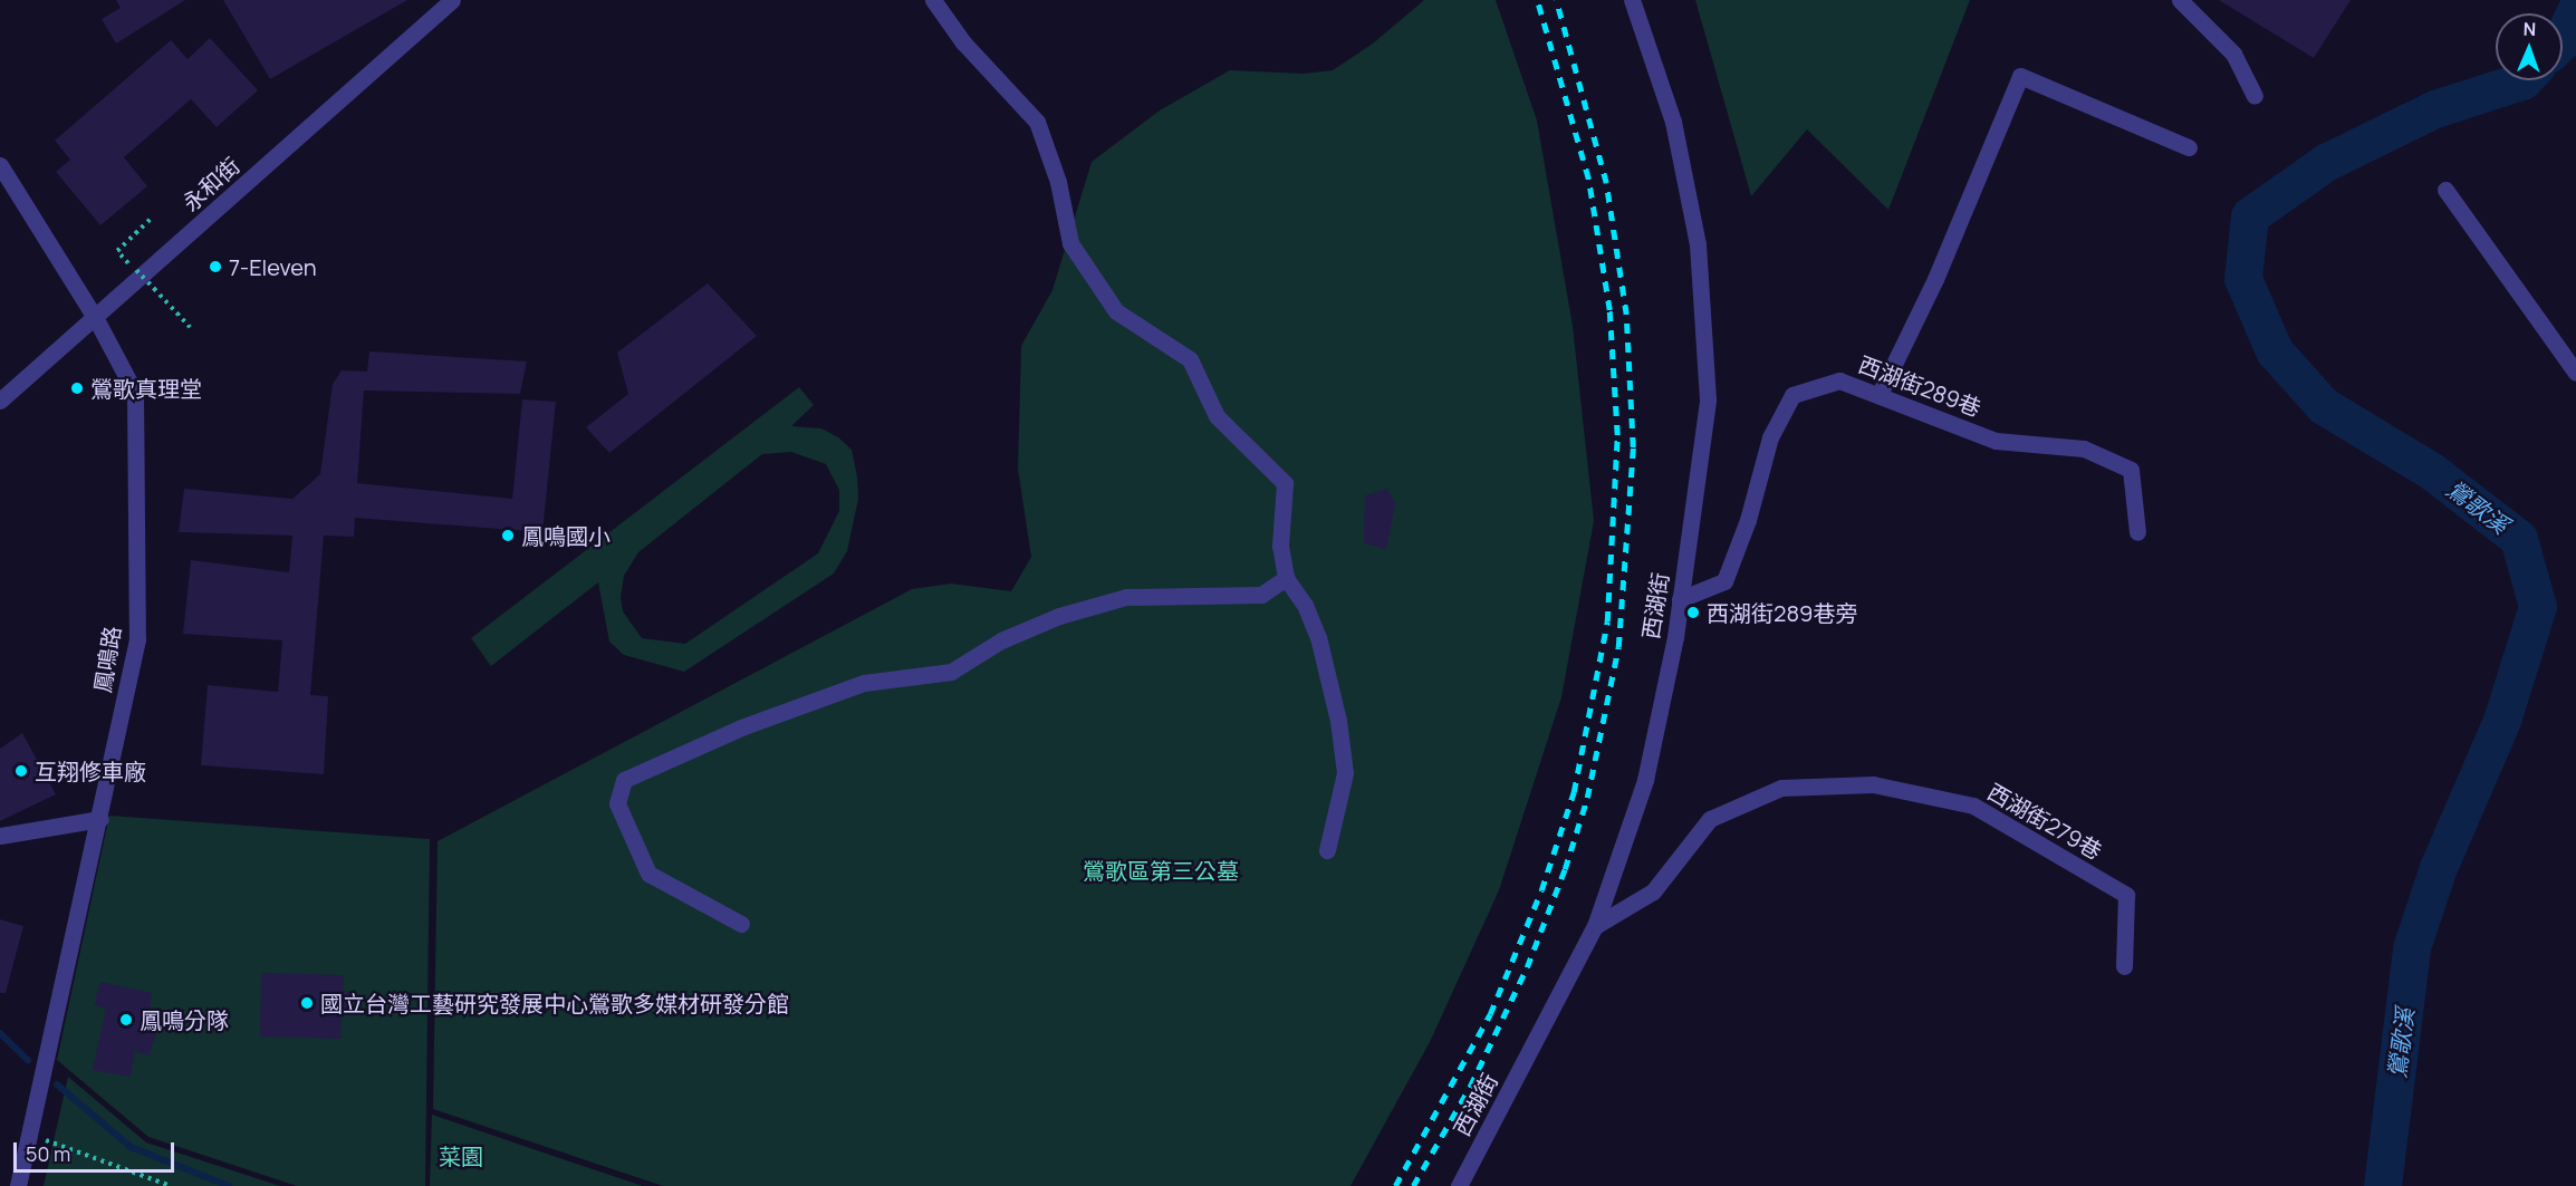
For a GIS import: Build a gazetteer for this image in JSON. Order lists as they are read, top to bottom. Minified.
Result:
{"streets":{"street":["永和街","西湖街289巷","西湖街","鳳鳴路","西湖街279巷"]},"crossings":[["永和街","鳳鳴路"],["西湖街289巷","西湖街"],["西湖街","西湖街279巷"]],"water":["鶯歌溪"],"parks":["鶯歌區第三公墓","菜園"],"places":["7-Eleven","鶯歌真理堂","鳳鳴國小","西湖街289巷旁","互翔修車廠","國立台灣工藝研究發展中心鶯歌多媒材研發分館","鳳鳴分隊"],"scale_bar":"50 m","north":"top"}
